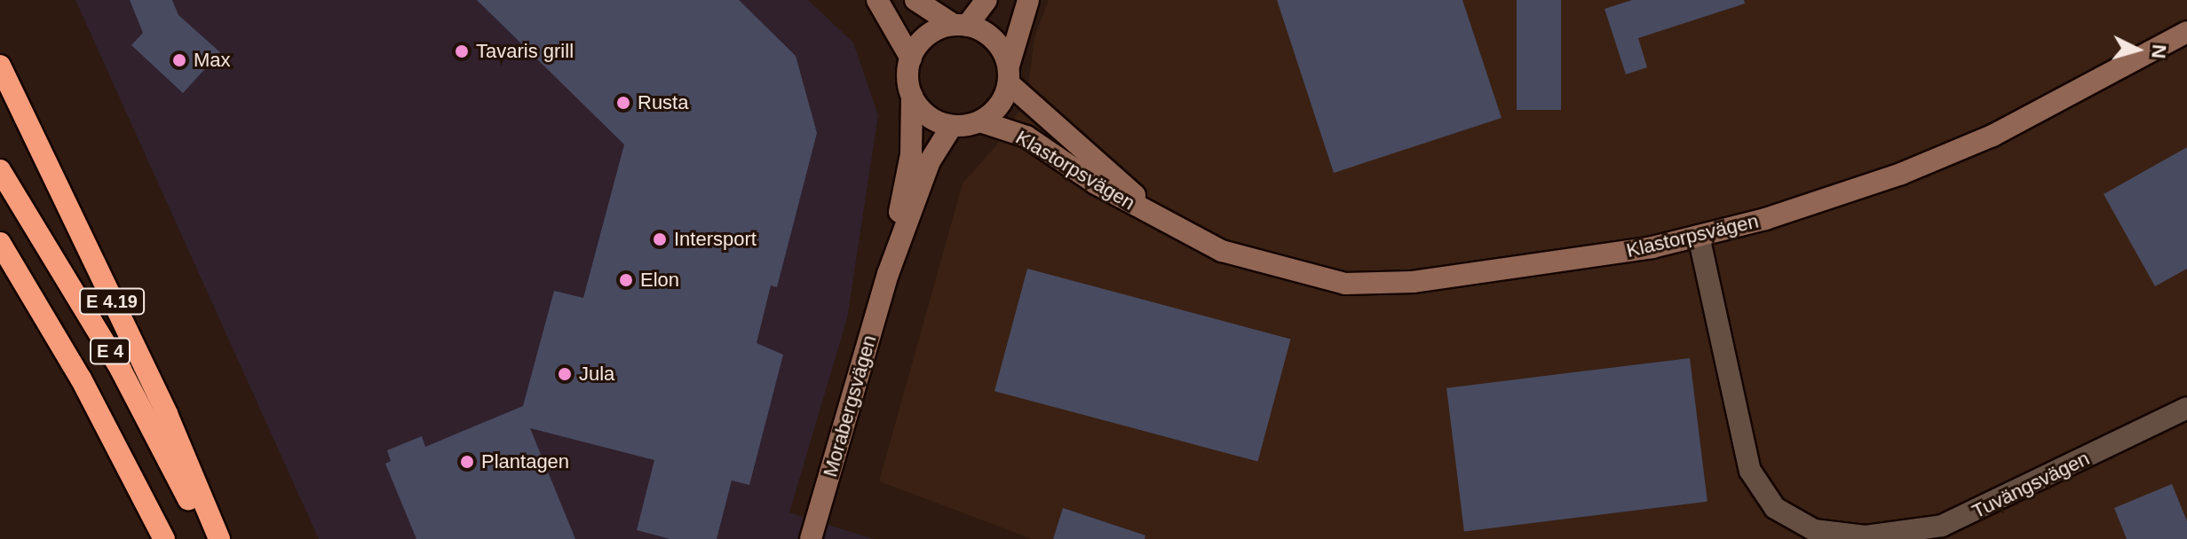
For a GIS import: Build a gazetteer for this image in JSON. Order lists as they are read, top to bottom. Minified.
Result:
{"streets":{"highway":["E 4.19","E 4"],"street":["Klastorpsvägen","Morabergsvägen","Tuvängsvägen"]},"crossings":[["Klastorpsvägen","Morabergsvägen"],["Klastorpsvägen","Tuvängsvägen"]],"places":["Tavaris grill","Max","Rusta","Intersport","Elon","Jula","Plantagen"],"north":"right"}
